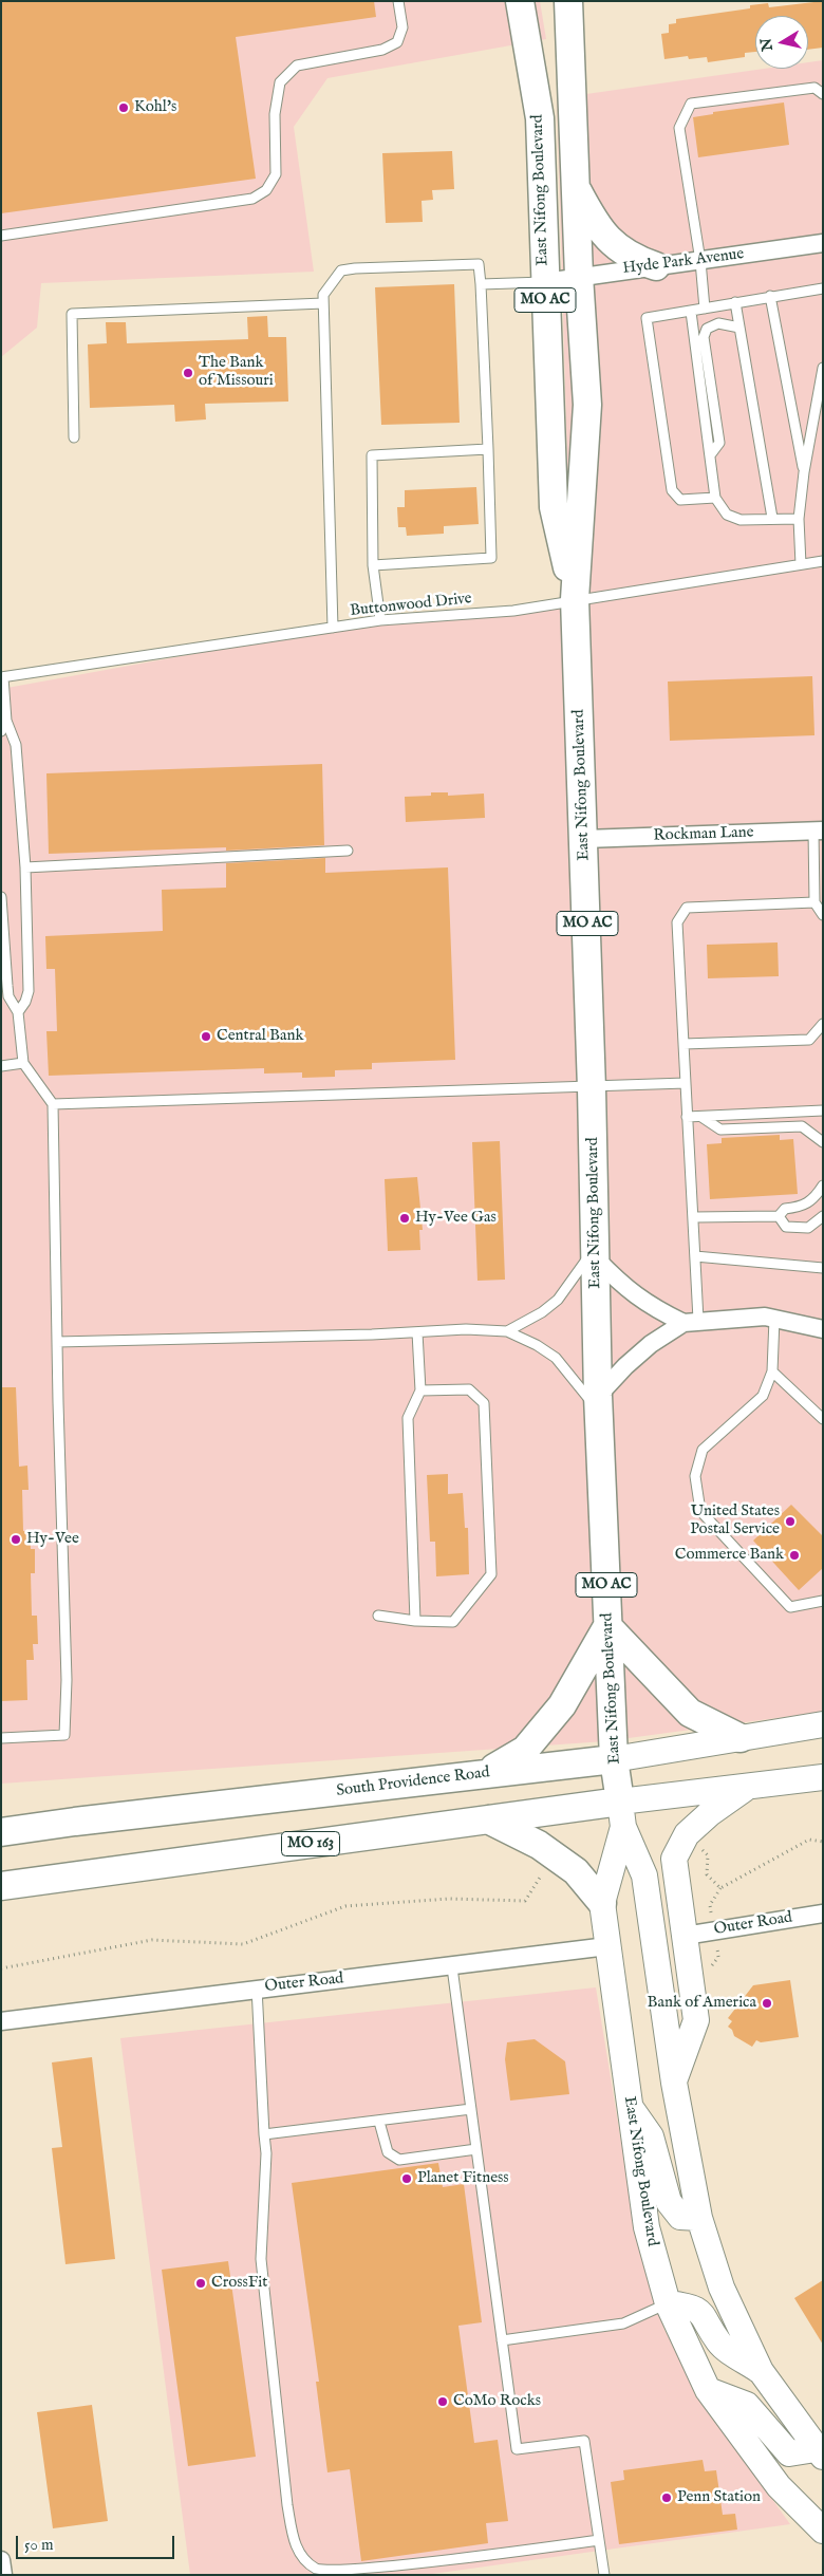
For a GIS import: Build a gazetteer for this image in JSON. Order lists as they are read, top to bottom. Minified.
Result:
{"streets":{"main road":["East Nifong Boulevard","MO AC","South Providence Road","MO 163"],"street":["Hyde Park Avenue","Rockman Lane","Outer Road"],"lane":["Buttonwood Drive"]},"crossings":[["East Nifong Boulevard","Hyde Park Avenue"],["East Nifong Boulevard","Buttonwood Drive"],["East Nifong Boulevard","Rockman Lane"],["East Nifong Boulevard","South Providence Road"],["East Nifong Boulevard","MO 163"],["East Nifong Boulevard","Outer Road"]],"places":["Kohl's","The Bank of Missouri","Central Bank","Hy-Vee Gas","United States Postal Service","Hy-Vee","Commerce Bank","Bank of America","Planet Fitness","CrossFit","CoMo Rocks","Penn Station"],"scale_bar":"50 m","north":"left"}
